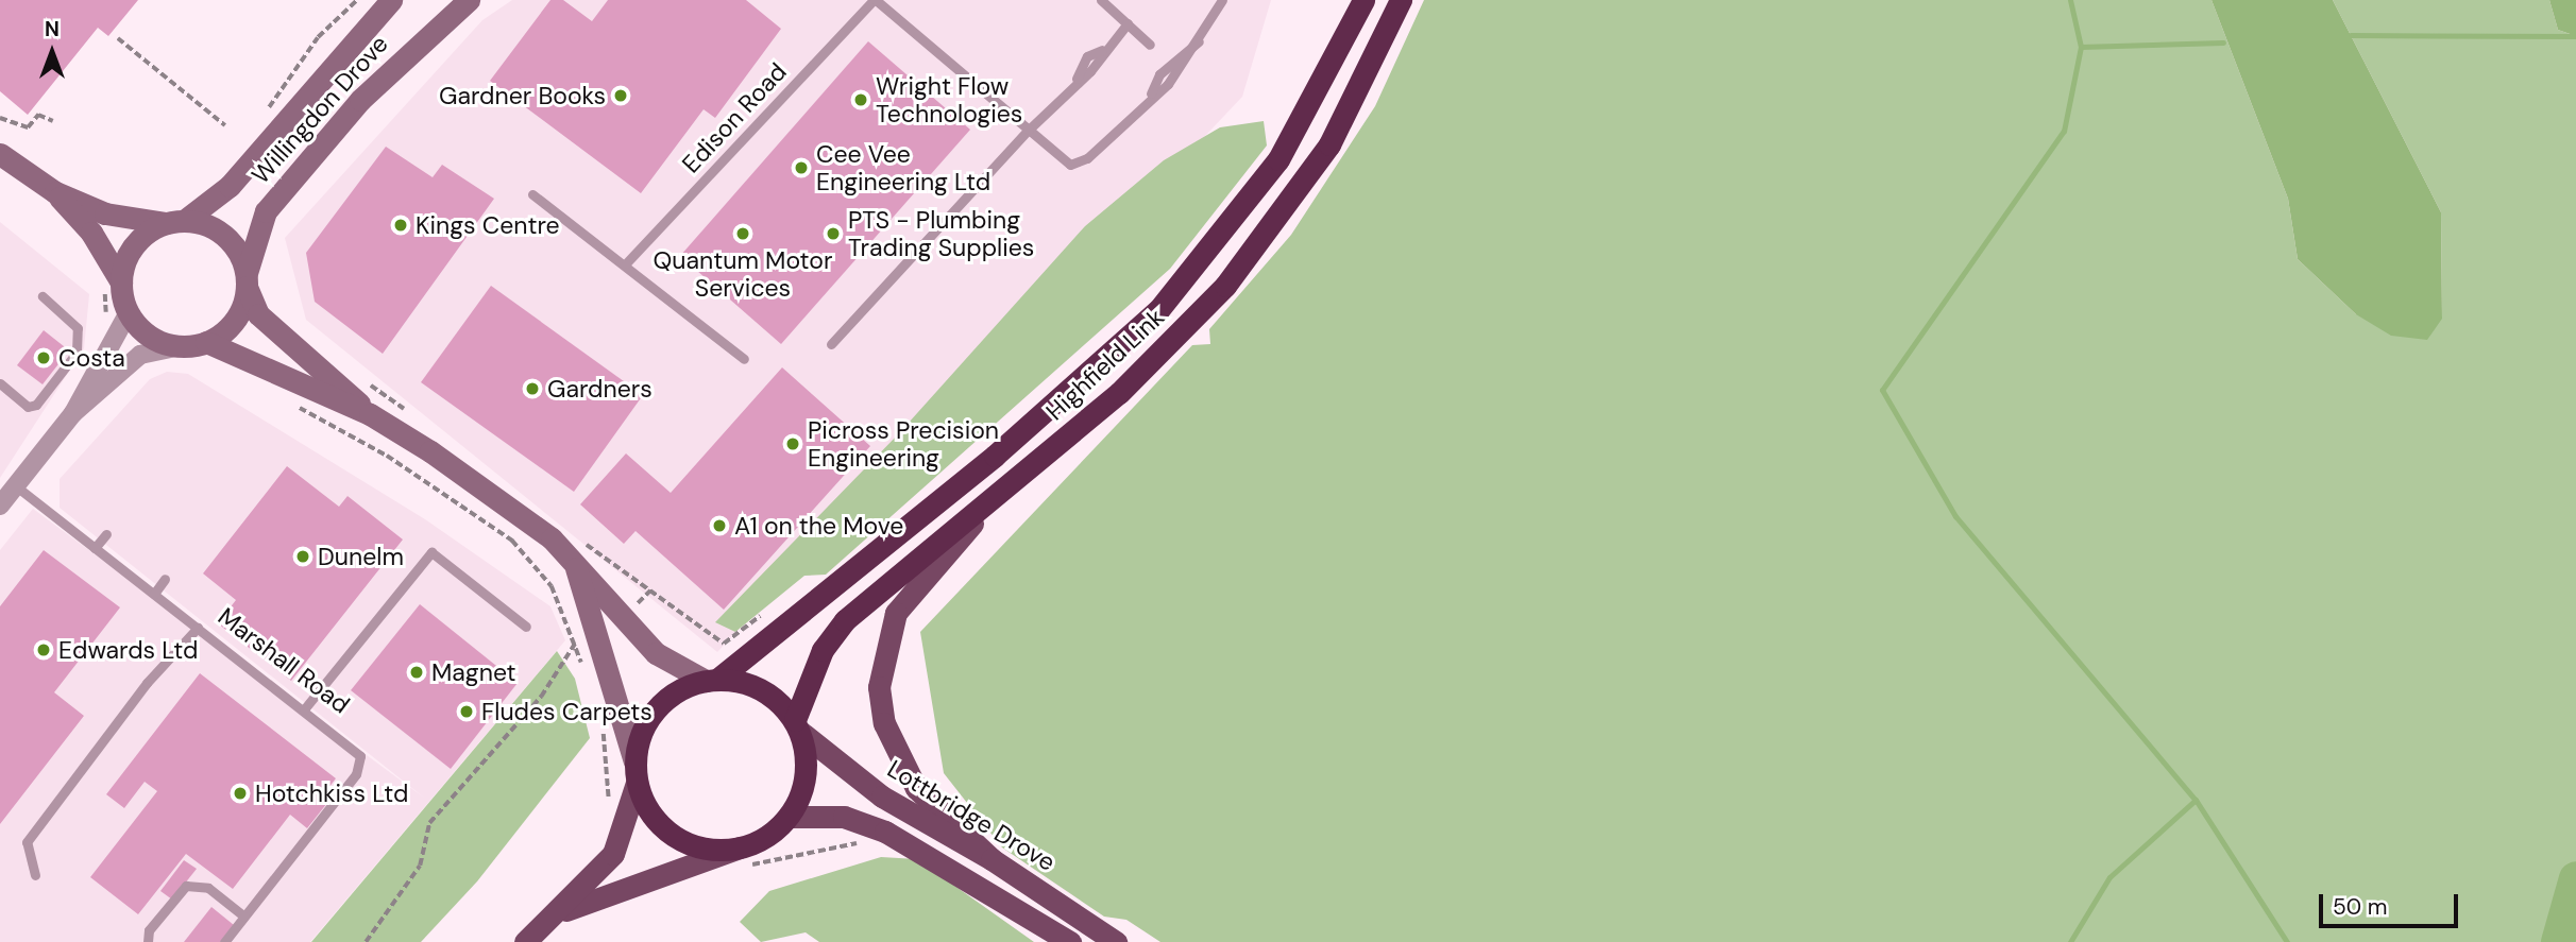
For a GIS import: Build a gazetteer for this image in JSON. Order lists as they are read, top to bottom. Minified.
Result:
{"streets":{"highway":["Highfield Link"],"main road":["Lottbridge Drove"],"street":["Willingdon Drove"],"lane":["Edison Road","Marshall Road"]},"crossings":[["Highfield Link","Lottbridge Drove"]],"places":["Gardner Books","Wright Flow Technologies","Cee Vee Engineering Ltd","Kings Centre","Quantum Motor Services","PTS - Plumbing Trading Supplies","Costa","Gardners","Picross Precision Engineering","A1 on the Move","Dunelm","Edwards Ltd","Magnet","Fludes Carpets","Hotchkiss Ltd"],"scale_bar":"50 m","north":"top"}
